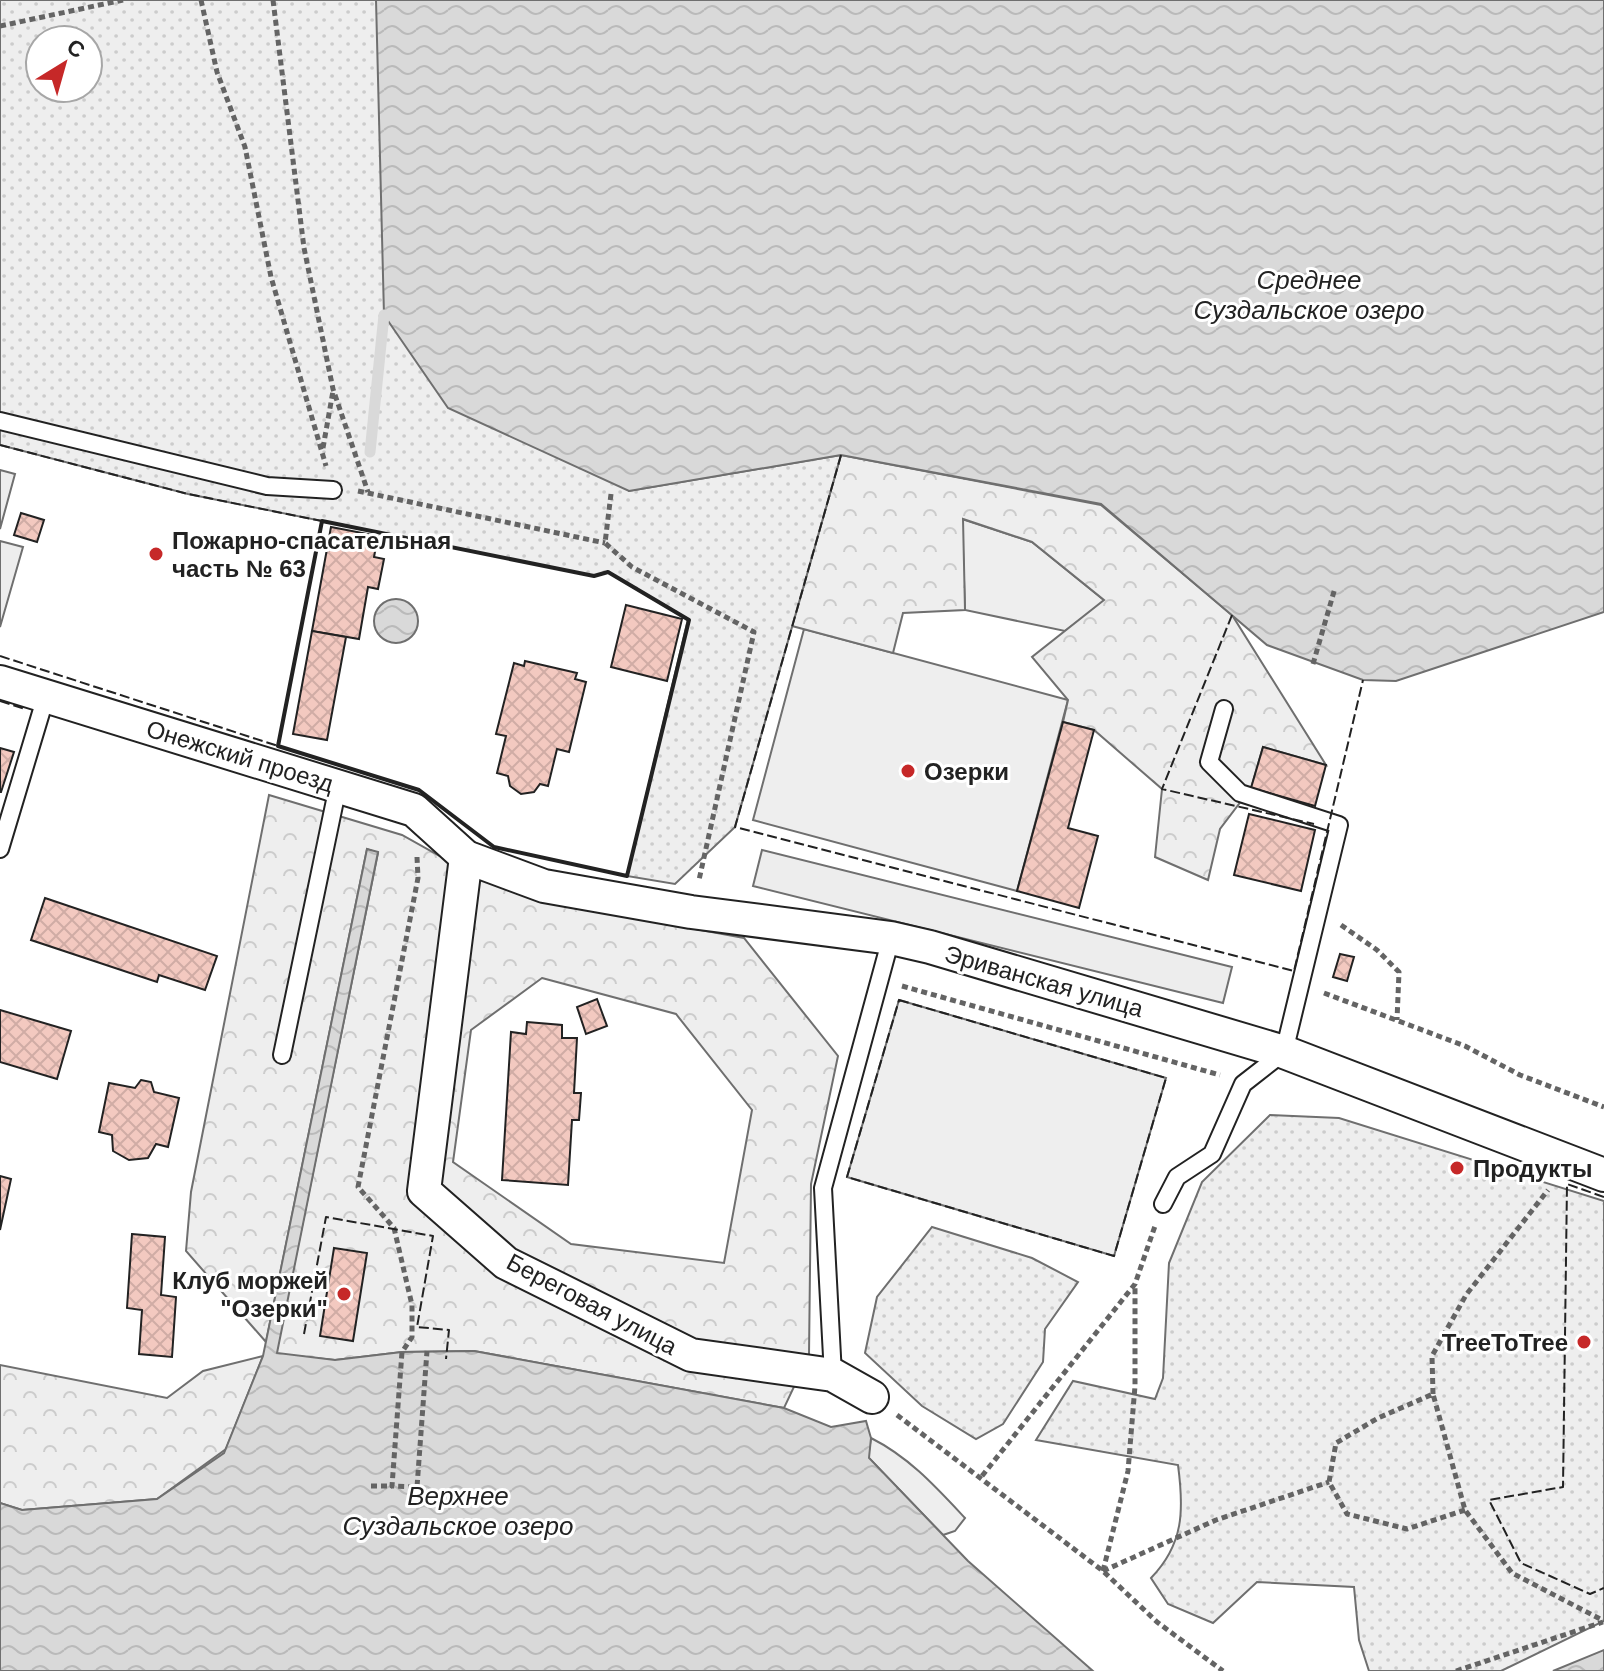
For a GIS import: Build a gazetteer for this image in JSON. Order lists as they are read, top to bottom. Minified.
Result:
{"streets":{"street":["Онежский проезд","Эриванская улица","Береговая улица"]},"crossings":[["Онежский проезд","Эриванская улица"],["Онежский проезд","Береговая улица"],["Эриванская улица","Береговая улица"]],"water":["Среднее Суздальское озеро","Верхнее Суздальское озеро"],"places":["Пожарно-спасательная часть № 63","Озерки","Продукты","Клуб моржей \"Озерки\"","TreeToTree"],"north":"top right"}
